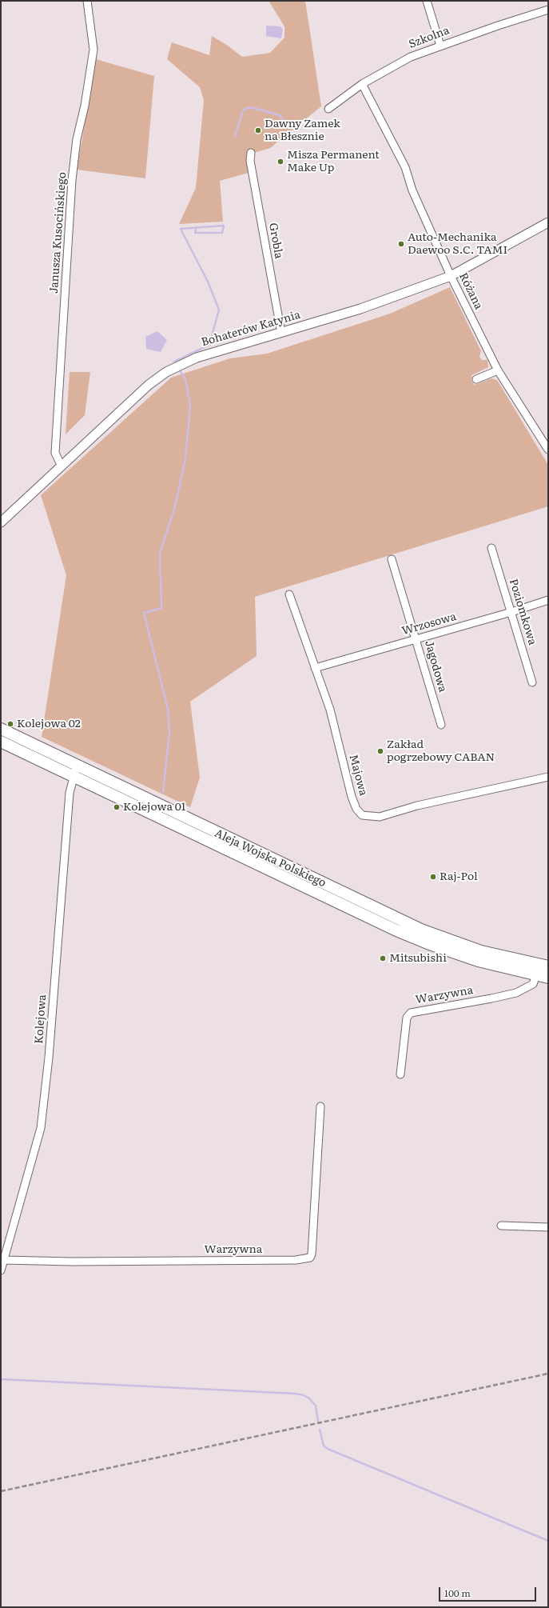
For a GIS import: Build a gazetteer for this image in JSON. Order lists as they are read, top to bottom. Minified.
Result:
{"streets":{"main road":["Aleja Wojska Polskiego"],"street":["Szkolna","Janusza Kusocińskiego","Grobla","Różana","Bohaterów Katynia","Poziomkowa","Wrzosowa","Jagodowa","Majowa","Warzywna","Kolejowa"]},"crossings":[["Szkolna","Różana"],["Janusza Kusocińskiego","Bohaterów Katynia"],["Grobla","Bohaterów Katynia"],["Różana","Bohaterów Katynia"],["Poziomkowa","Wrzosowa"],["Wrzosowa","Jagodowa"],["Wrzosowa","Majowa"],["Aleja Wojska Polskiego","Warzywna"],["Aleja Wojska Polskiego","Kolejowa"],["Warzywna","Kolejowa"]],"places":["Dawny Zamek na Błesznie","Misza Permanent Make Up","Auto-Mechanika Daewoo S.C. TAMI","Kolejowa 02","Zakład pogrzebowy CABAN","Kolejowa 01","Raj-Pol","Mitsubishi"],"scale_bar":"100 m"}
